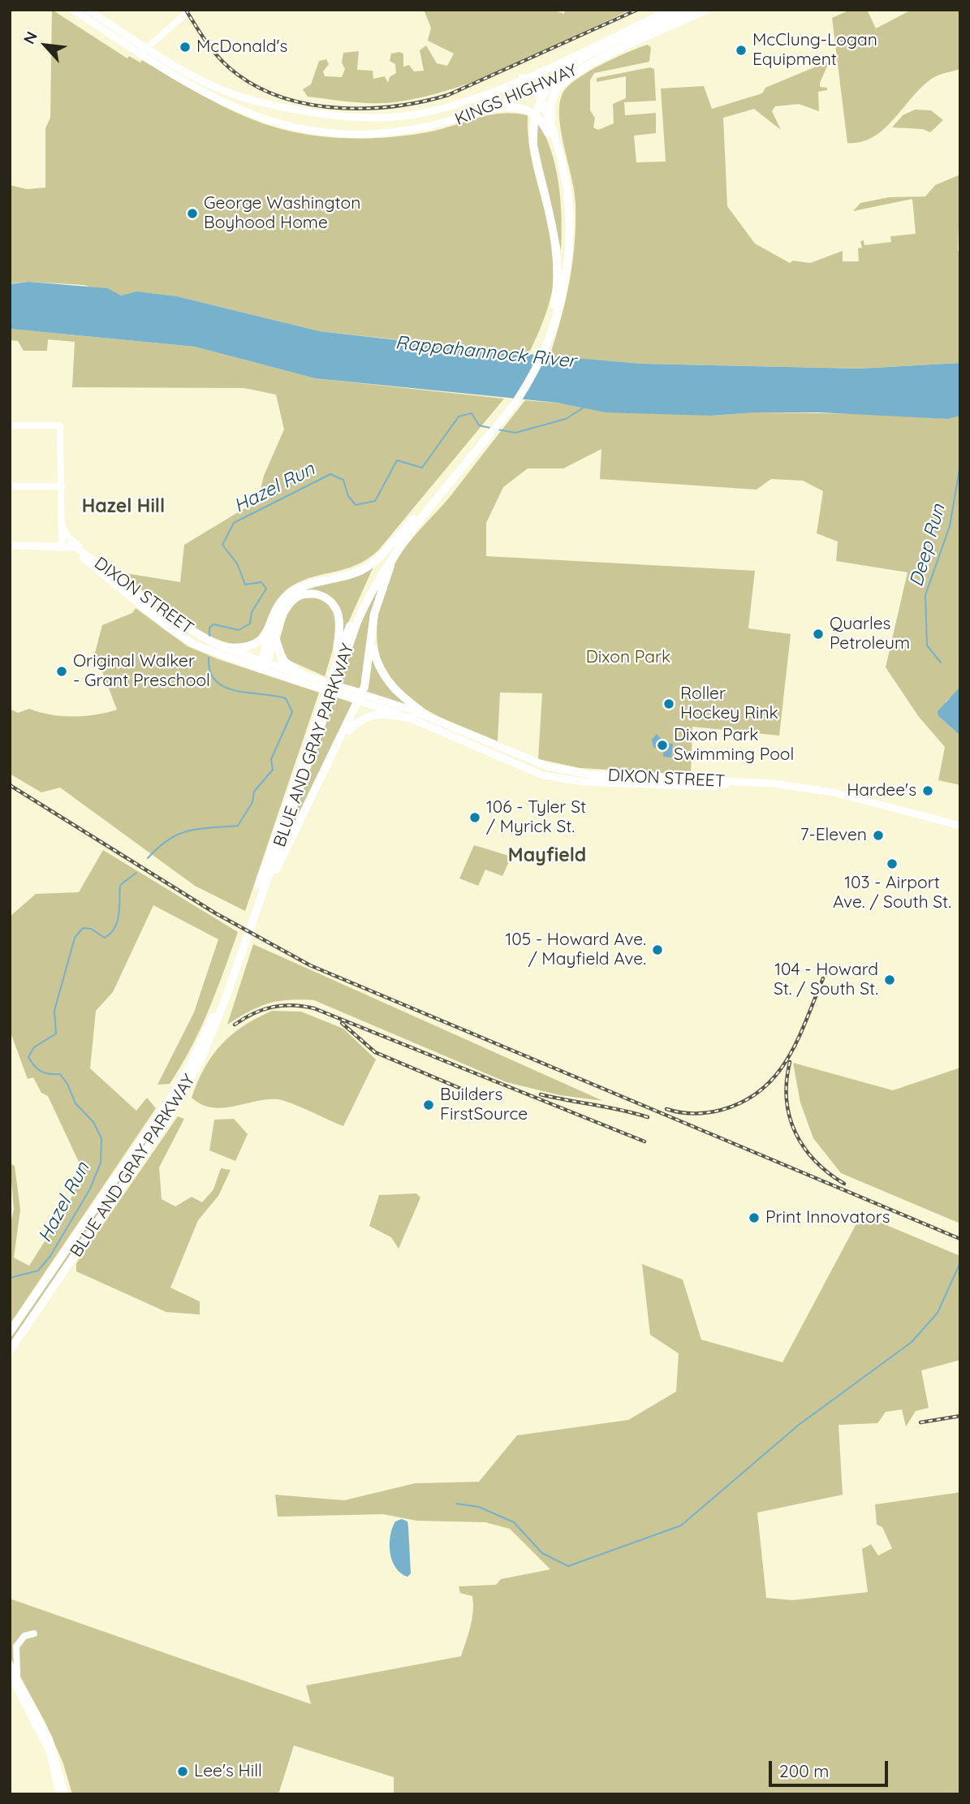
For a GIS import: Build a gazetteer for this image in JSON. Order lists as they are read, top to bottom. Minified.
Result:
{"streets":{"highway":["KINGS HIGHWAY","BLUE AND GRAY PARKWAY"],"main road":["DIXON STREET"]},"districts":["Hazel Hill","Mayfield"],"water":["Rappahannock River","Hazel Run","Deep Run"],"parks":["Dixon Park"],"places":["McDonald's","McClung-Logan Equipment","George Washington Boyhood Home","Quarles Petroleum","Original Walker - Grant Preschool","Roller Hockey Rink","Dixon Park Swimming Pool","Hardee's","106 - Tyler St / Myrick St.","7-Eleven","103 - Airport Ave. / South St.","105 - Howard Ave. / Mayfield Ave.","104 - Howard St. / South St.","Builders FirstSource","Print Innovators","Lee's Hill"],"scale_bar":"200 m","north":"top left"}
